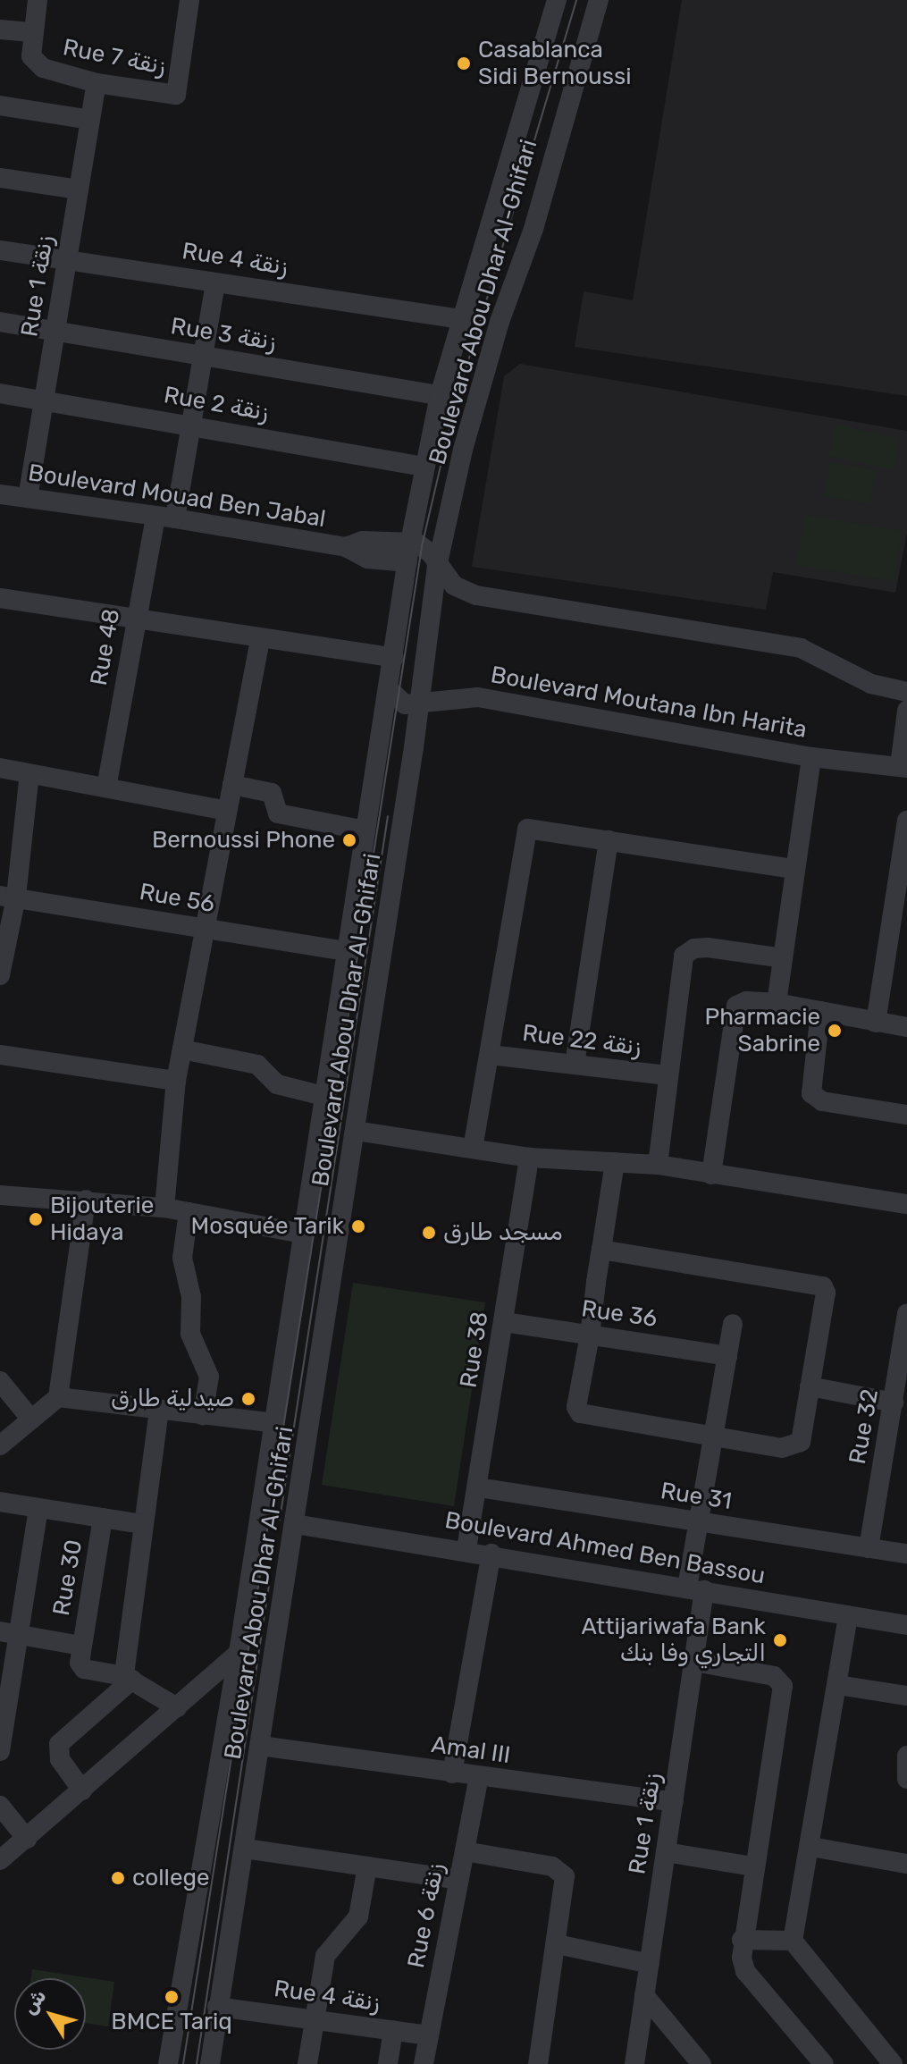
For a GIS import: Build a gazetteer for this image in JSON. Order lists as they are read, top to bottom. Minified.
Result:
{"streets":{"street":["Rue 7 زنقة","Rue 4 زنقة","Rue 1 زنقة","Boulevard Abou Dhar Al-Ghifari","Rue 3 زنقة","Rue 2 زنقة","Boulevard Mouad Ben Jabal","Rue 48","Boulevard Moutana Ibn Harita","Rue 56","Rue 22 زنقة","Rue 36","Rue 38","Rue 32","Rue 31","Boulevard Ahmed Ben Bassou","Rue 30","Amal III","Rue 6 زنقة"]},"crossings":[["Rue 7 زنقة","Rue 1 زنقة"],["Rue 4 زنقة","Rue 1 زنقة"],["Rue 4 زنقة","Boulevard Abou Dhar Al-Ghifari"],["Rue 4 زنقة","Rue 48"],["Rue 4 زنقة","Rue 6 زنقة"],["Rue 1 زنقة","Rue 3 زنقة"],["Rue 1 زنقة","Rue 2 زنقة"],["Rue 1 زنقة","Boulevard Mouad Ben Jabal"],["Rue 1 زنقة","Rue 36"],["Rue 1 زنقة","Rue 31"],["Rue 1 زنقة","Boulevard Ahmed Ben Bassou"],["Rue 1 زنقة","Amal III"],["Boulevard Abou Dhar Al-Ghifari","Rue 3 زنقة"],["Boulevard Abou Dhar Al-Ghifari","Rue 2 زنقة"],["Boulevard Abou Dhar Al-Ghifari","Boulevard Mouad Ben Jabal"],["Boulevard Abou Dhar Al-Ghifari","Boulevard Moutana Ibn Harita"],["Boulevard Abou Dhar Al-Ghifari","Rue 56"],["Boulevard Abou Dhar Al-Ghifari","Boulevard Ahmed Ben Bassou"],["Boulevard Abou Dhar Al-Ghifari","Amal III"],["Rue 3 زنقة","Rue 48"],["Rue 2 زنقة","Rue 48"],["Boulevard Mouad Ben Jabal","Rue 48"],["Rue 36","Rue 38"],["Rue 38","Rue 31"],["Rue 38","Boulevard Ahmed Ben Bassou"],["Rue 32","Rue 31"],["Amal III","Rue 6 زنقة"]],"places":["Casablanca Sidi Bernoussi","Bernoussi Phone","Pharmacie Sabrine","Bijouterie Hidaya","Mosquée Tarik","مسجد طارق","صيدلية طارق","Attijariwafa Bank التجاري وفا بنك","college","BMCE Tariq"],"north":"top left"}
